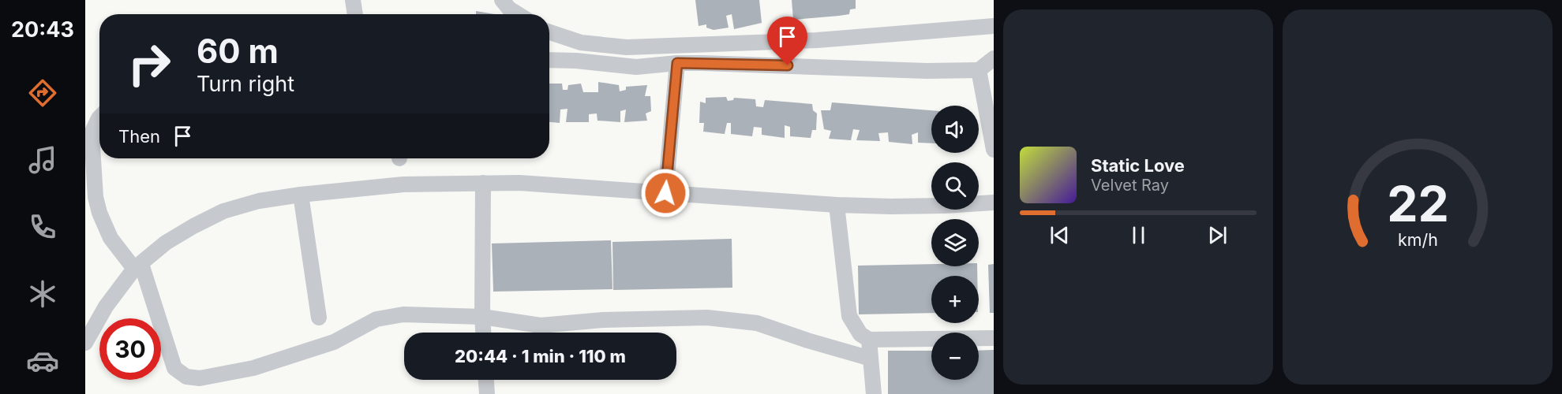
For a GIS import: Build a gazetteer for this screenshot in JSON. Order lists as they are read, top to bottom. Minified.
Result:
{"page":{"tabs":"20:43","turn":["60 m","Turn right"],"map_buttons":["+","−"],"then":"Then","song":["Static Love","Velvet Ray"],"limit":"30","trip":"20:44 · 1 min · 110 m","gauge":["22","km/h"]}}
